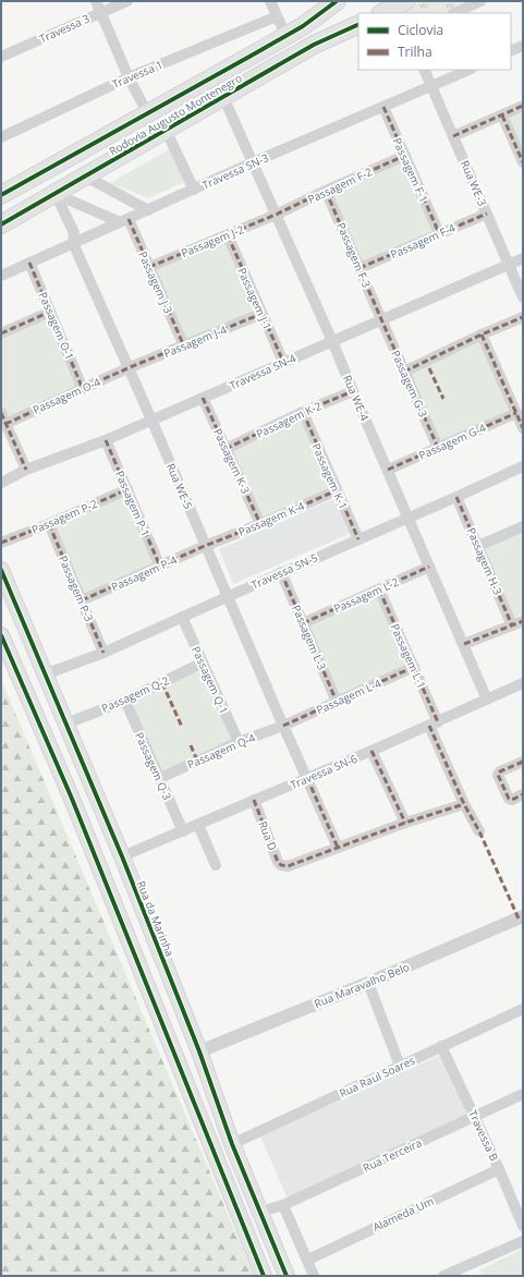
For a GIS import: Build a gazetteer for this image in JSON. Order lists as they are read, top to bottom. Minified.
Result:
{"streets":{"main road":["Rodovia Augusto Montenegro","Rua da Marinha"],"street":["Travessa 3","Travessa 1","Passagem F-1","Travessa SN-3","Rua WE-3","Passagem F-2","Passagem J-2","Passagem F-4","Passagem F-3","Passagem J-3","Passagem J-1","Passagem O-1","Passagem J-4","Travessa SN-4","Passagem G-3","Passagem O-4","Rua WE-4","Passagem K-2","Passagem G-4","Passagem K-3","Passagem K-1","Rua WE-5","Passagem P-1","Passagem P-2","Passagem K-4","Passagem H-3","Travessa SN-5","Passagem P-4","Passagem P-3","Passagem L-2","Passagem L-3","Passagem L-1","Passagem Q-1","Passagem Q-2","Passagem L-4","Passagem Q-4","Passagem Q-3","Travessa SN-6","Rua D","Rua Maravalho Belo","Rua Raul Soares","Travessa B","Rua Terceira","Alameda Um"]},"crossings":[["Rodovia Augusto Montenegro","Rua WE-4"],["Rodovia Augusto Montenegro","Rua WE-5"],["Passagem F-1","Travessa SN-3"],["Passagem F-1","Passagem F-2"],["Passagem F-1","Passagem F-4"],["Travessa SN-3","Rua WE-3"],["Travessa SN-3","Passagem J-3"],["Travessa SN-3","Passagem O-1"],["Travessa SN-3","Rua WE-4"],["Travessa SN-3","Rua WE-5"],["Rua WE-3","Passagem F-4"],["Rua WE-3","Travessa SN-4"],["Passagem F-2","Passagem J-2"],["Passagem F-2","Passagem F-3"],["Passagem F-2","Rua WE-4"],["Passagem J-2","Passagem J-3"],["Passagem J-2","Passagem J-1"],["Passagem J-2","Rua WE-4"],["Passagem F-4","Passagem F-3"],["Passagem F-3","Travessa SN-4"],["Passagem F-3","Passagem G-3"],["Passagem J-3","Passagem J-4"],["Passagem J-1","Passagem J-4"],["Passagem J-1","Travessa SN-4"],["Passagem O-1","Passagem O-4"],["Passagem J-4","Passagem O-4"],["Passagem J-4","Rua WE-5"],["Travessa SN-4","Passagem G-3"],["Travessa SN-4","Rua WE-4"],["Travessa SN-4","Passagem K-3"],["Travessa SN-4","Rua WE-5"],["Travessa SN-4","Passagem P-1"],["Passagem G-3","Passagem G-4"],["Passagem O-4","Rua WE-5"],["Rua WE-4","Passagem K-2"],["Rua WE-4","Passagem G-4"],["Rua WE-4","Travessa SN-5"],["Rua WE-4","Passagem L-2"],["Rua WE-4","Travessa SN-6"],["Passagem K-2","Passagem K-3"],["Passagem K-2","Passagem K-1"],["Passagem K-3","Passagem K-4"],["Passagem K-1","Passagem K-4"],["Passagem K-1","Travessa SN-5"],["Rua WE-5","Passagem K-4"],["Rua WE-5","Travessa SN-5"],["Rua WE-5","Passagem P-4"],["Rua WE-5","Passagem L-4"],["Rua WE-5","Passagem Q-4"],["Rua WE-5","Travessa SN-6"],["Rua WE-5","Rua D"],["Passagem P-1","Passagem P-2"],["Passagem P-1","Passagem P-4"],["Passagem P-2","Passagem P-3"],["Passagem K-4","Passagem P-4"],["Passagem H-3","Travessa SN-5"],["Travessa SN-5","Passagem P-3"],["Travessa SN-5","Passagem L-3"],["Travessa SN-5","Passagem Q-1"],["Travessa SN-5","Rua da Marinha"],["Passagem P-4","Passagem P-3"],["Passagem L-2","Passagem L-3"],["Passagem L-2","Passagem L-1"],["Passagem L-3","Passagem L-4"],["Passagem L-1","Passagem L-4"],["Passagem L-1","Travessa SN-6"],["Passagem Q-1","Passagem Q-2"],["Passagem Q-1","Passagem Q-4"],["Passagem Q-2","Passagem Q-3"],["Passagem Q-2","Rua da Marinha"],["Passagem L-4","Passagem Q-4"],["Passagem Q-4","Passagem Q-3"],["Passagem Q-3","Travessa SN-6"],["Travessa SN-6","Rua D"],["Travessa SN-6","Rua da Marinha"],["Rua da Marinha","Rua Maravalho Belo"],["Rua da Marinha","Rua Raul Soares"],["Rua da Marinha","Rua Terceira"],["Rua Raul Soares","Travessa B"],["Travessa B","Rua Terceira"],["Travessa B","Alameda Um"]],"legend":["Ciclovia","Trilha"]}
